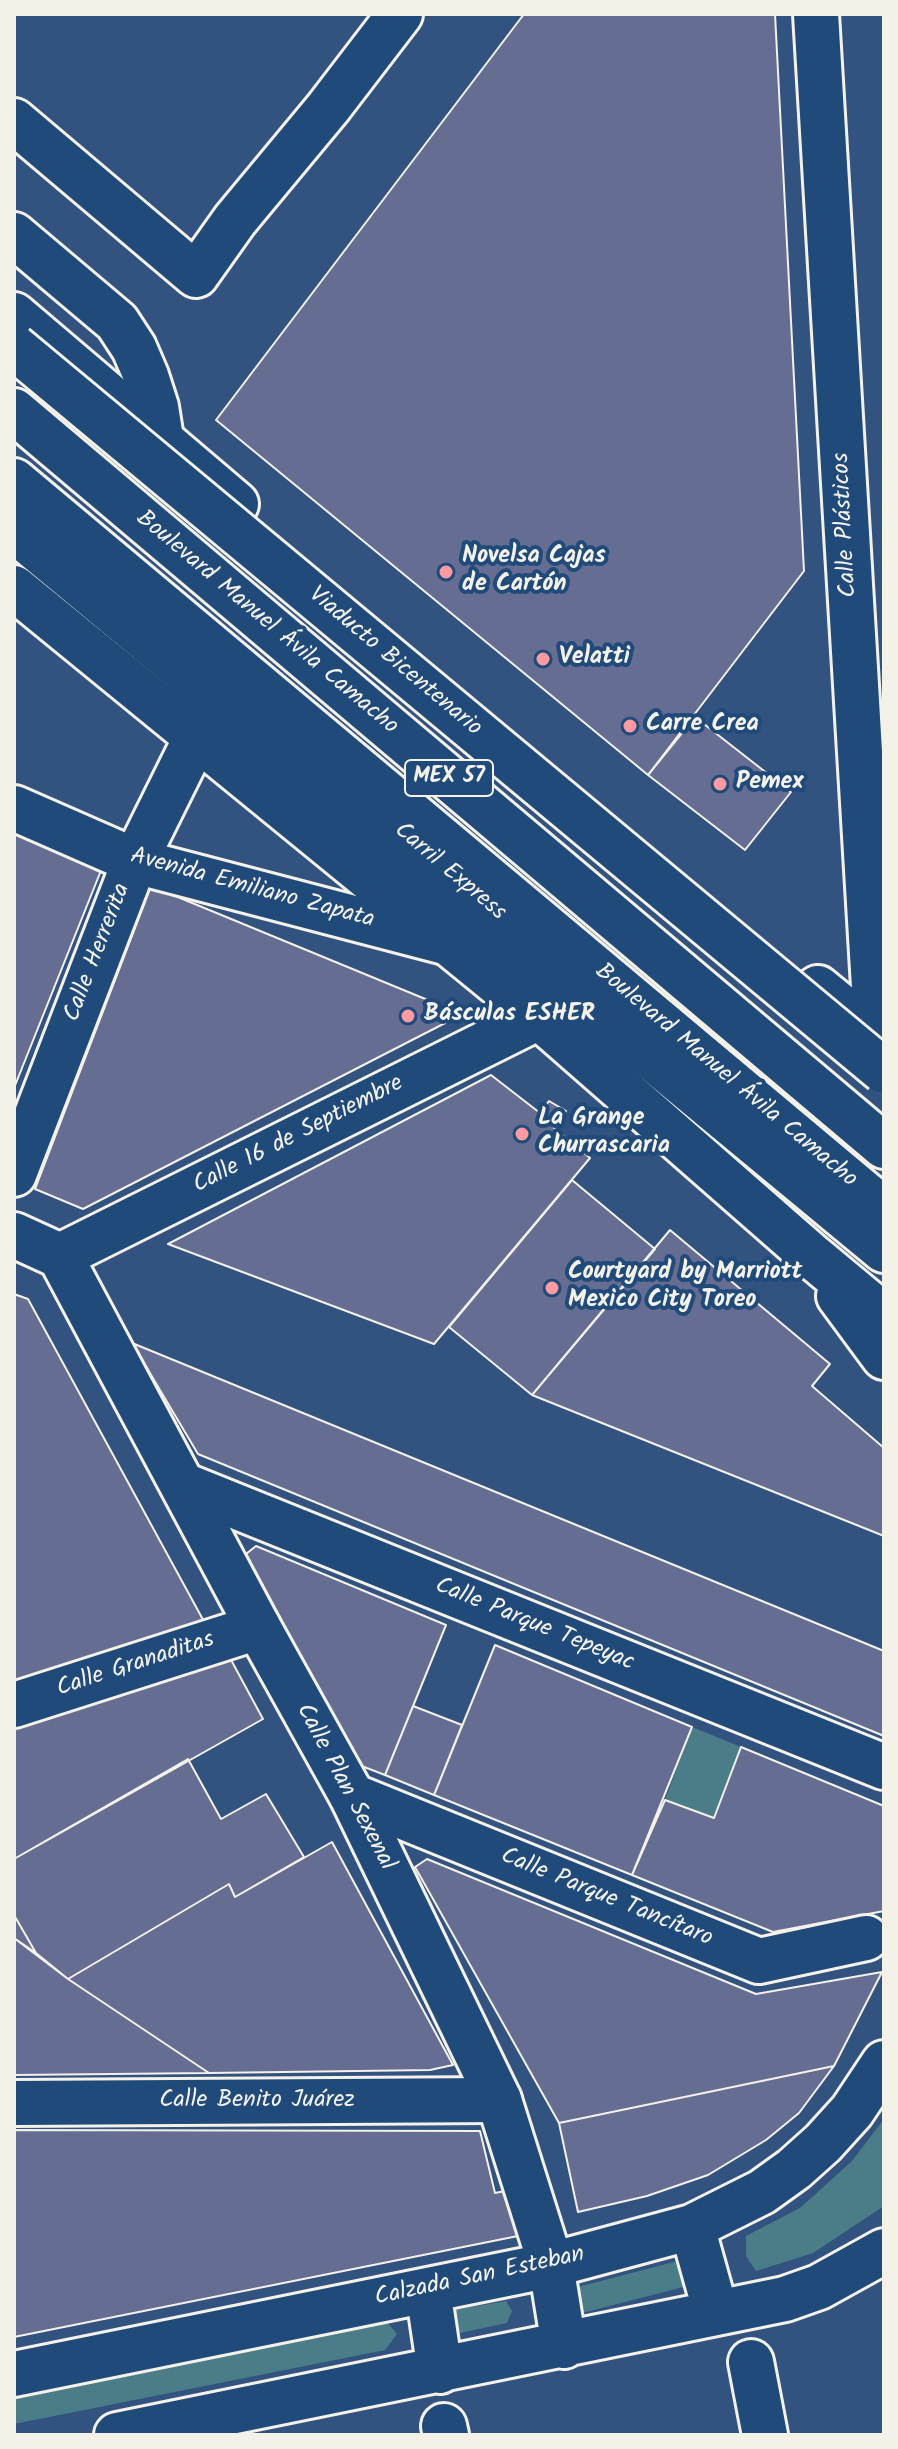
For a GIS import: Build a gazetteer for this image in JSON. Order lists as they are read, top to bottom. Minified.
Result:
{"streets":{"main road":["Calle Plásticos","Boulevard Manuel Ávila Camacho","Viaducto Bicentenario","MEX 57","Carril Express","Avenida Emiliano Zapata","Calle Herrerita","Calle 16 de Septiembre","Calle Parque Tepeyac","Calle Granaditas","Calle Plan Sexenal","Calle Parque Tancítaro","Calle Benito Juárez","Calzada San Esteban"]},"crossings":[["Calle Plásticos","Viaducto Bicentenario"],["Avenida Emiliano Zapata","Calle Herrerita"],["Calle 16 de Septiembre","Calle Plan Sexenal"],["Calle Parque Tepeyac","Calle Plan Sexenal"],["Calle Granaditas","Calle Plan Sexenal"],["Calle Plan Sexenal","Calle Parque Tancítaro"],["Calle Plan Sexenal","Calle Benito Juárez"],["Calle Plan Sexenal","Calzada San Esteban"]],"places":["Novelsa Cajas de Cartón","Velatti","Carre Crea","Pemex","Básculas ESHER","La Grange Churrascaria","Courtyard by Marriott Mexico City Toreo"]}
